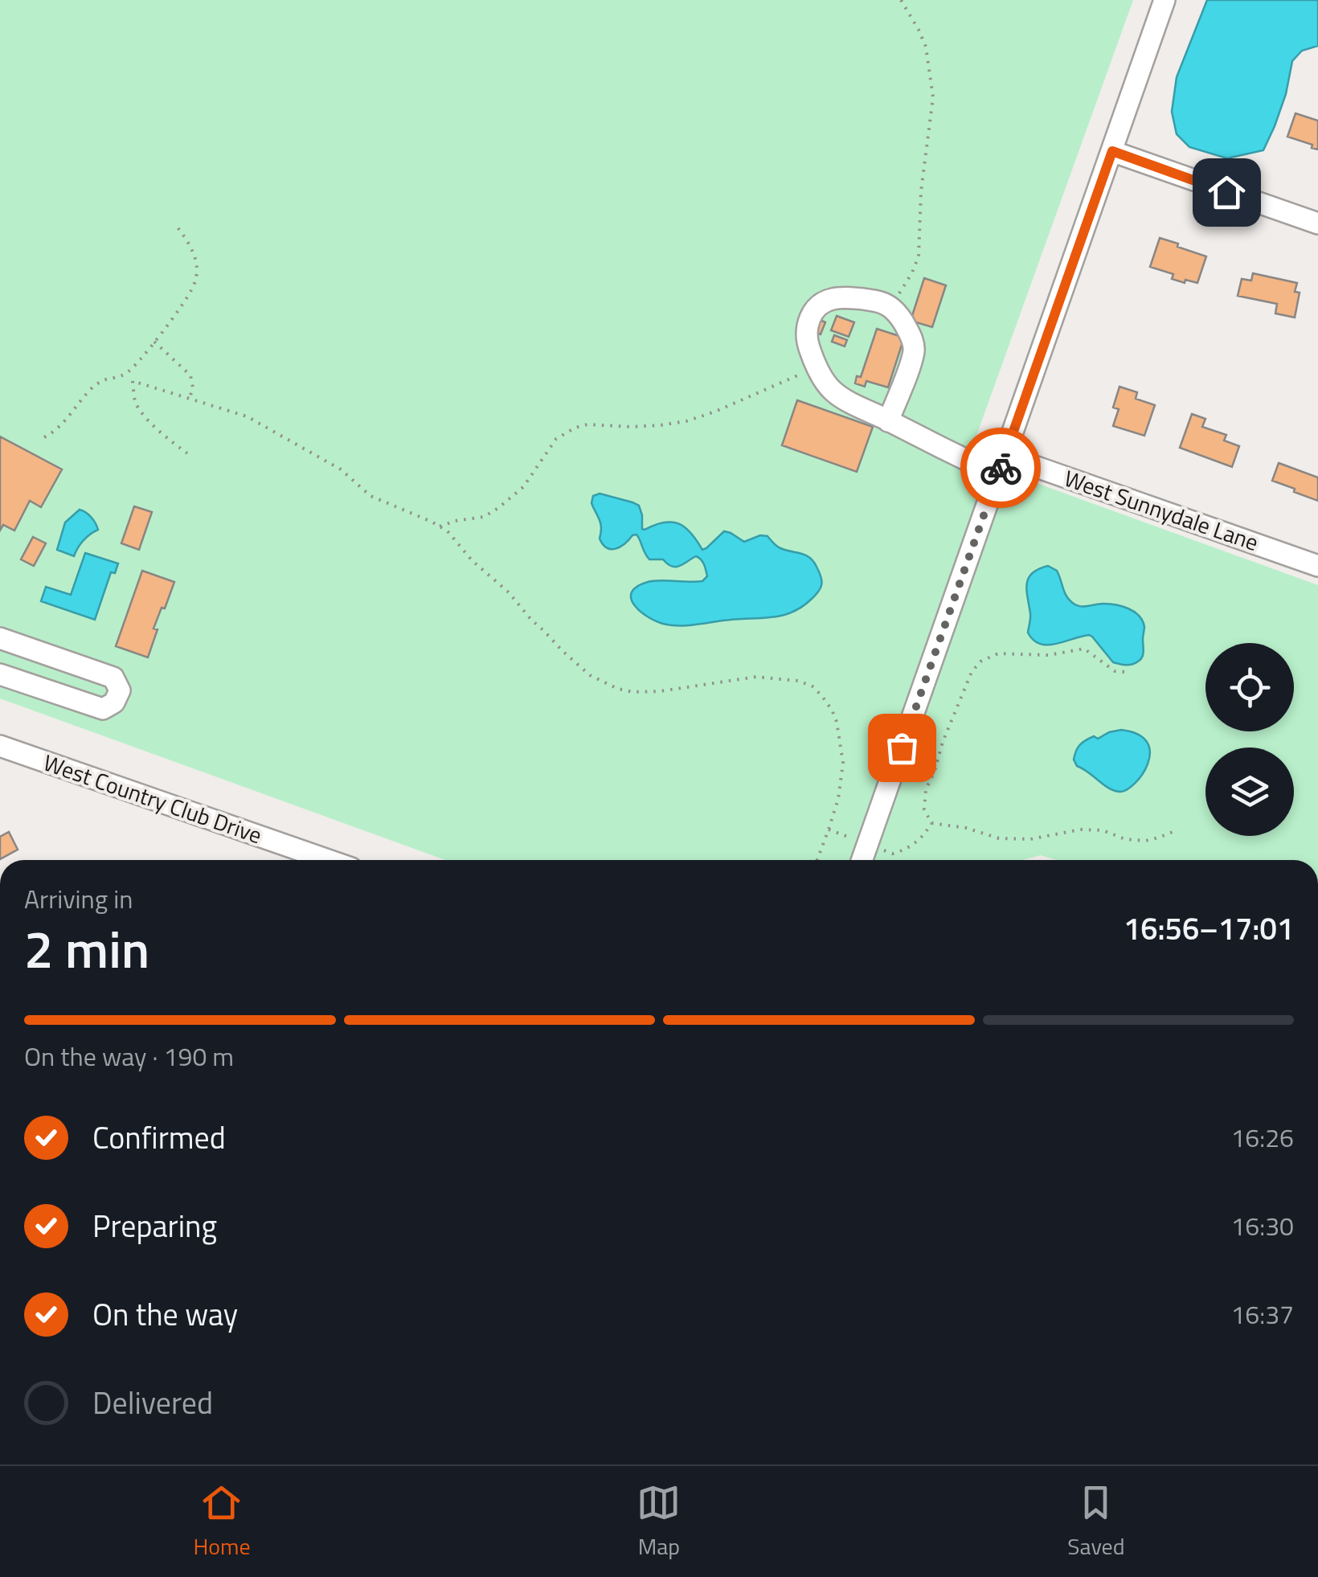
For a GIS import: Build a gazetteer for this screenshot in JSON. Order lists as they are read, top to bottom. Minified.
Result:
{"streets":{"street":["West Sunnydale Lane","West Country Club Drive"]},"page":{"heading":["2 min","Arriving in","16:56–17:01"],"bar":"On the way · 190 m","list":[["Confirmed","16:26"],["Preparing","16:30"],["On the way","16:37"],"Delivered"],"tabs":["Home","Map","Saved"]}}
